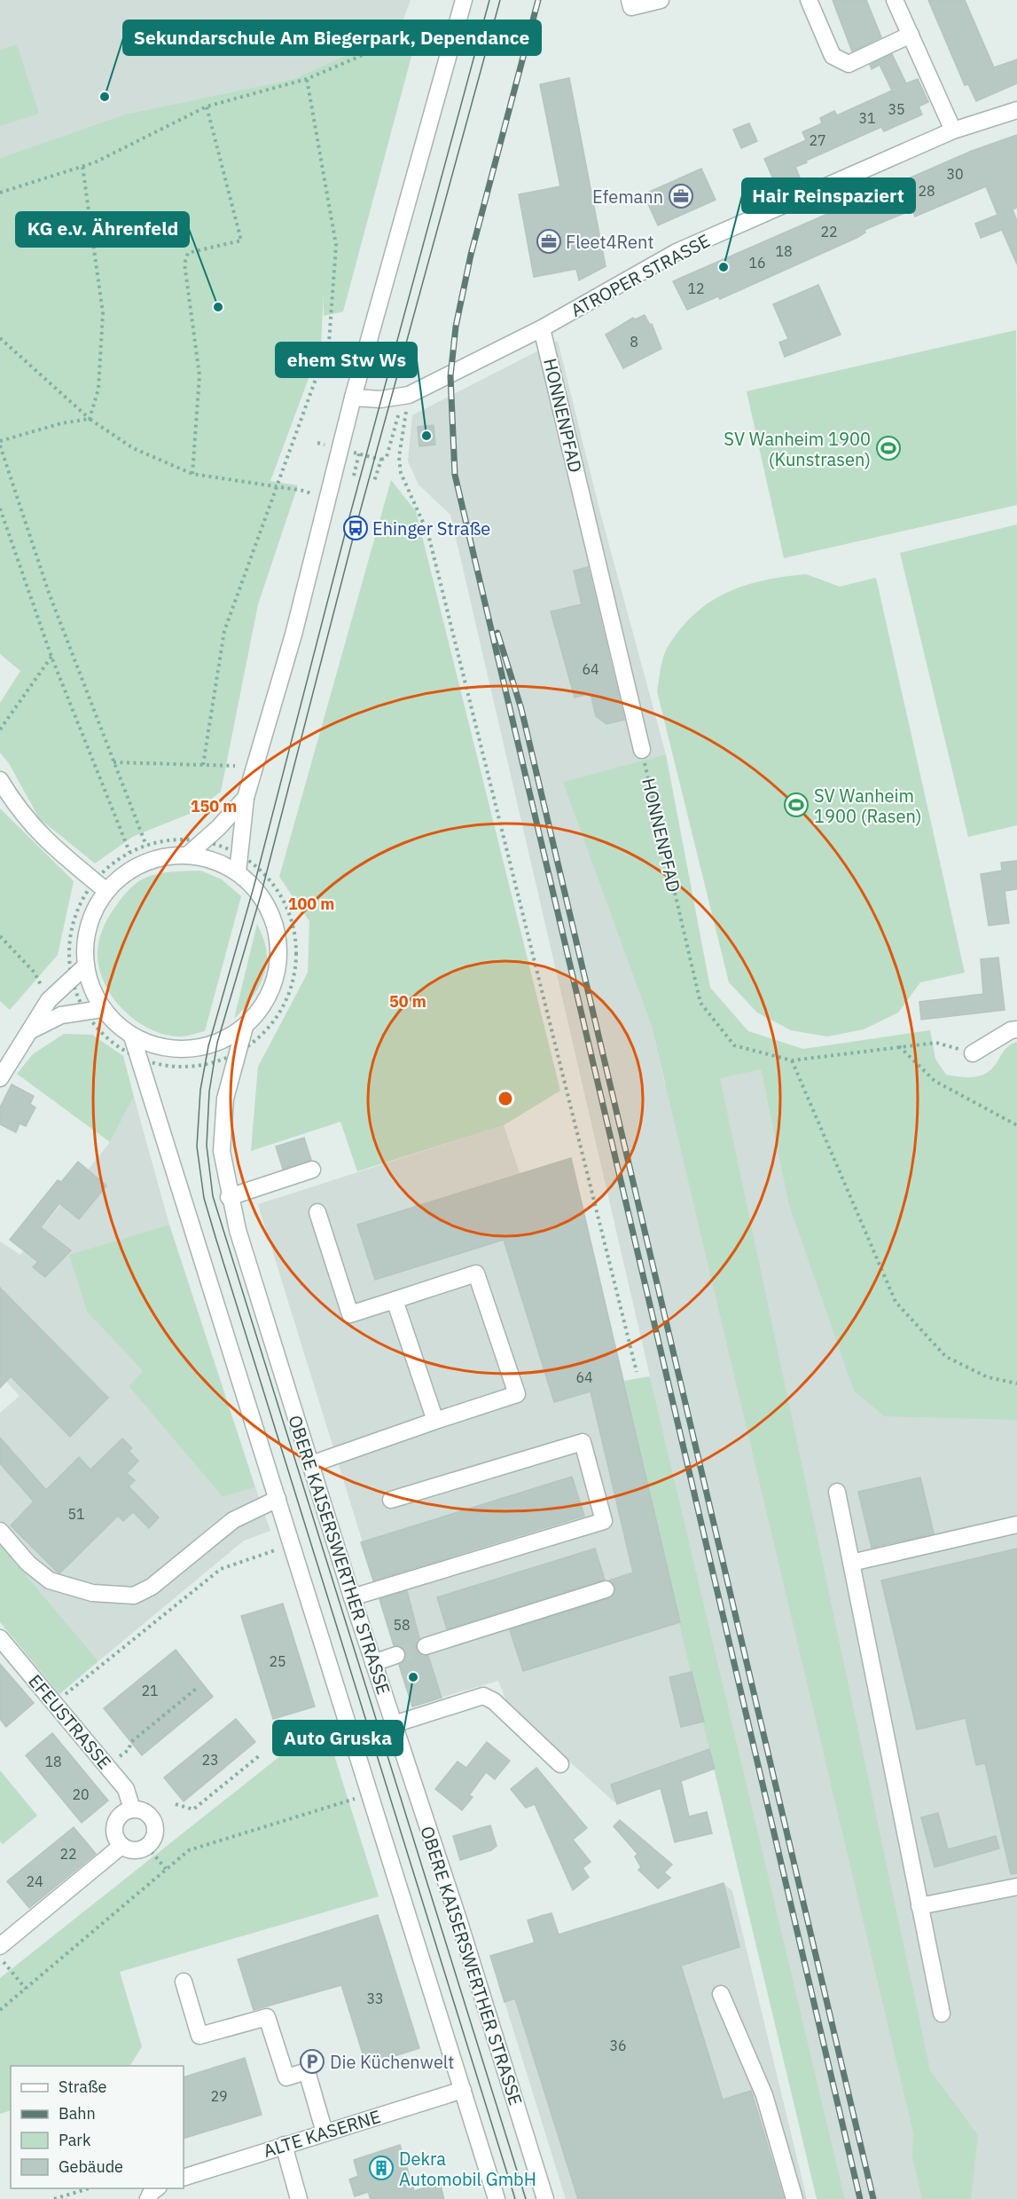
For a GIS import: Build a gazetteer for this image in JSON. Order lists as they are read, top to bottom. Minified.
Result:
{"streets":{"street":["ATROPER STRASSE","HONNENPFAD","OBERE KAISERSWERTHER STRASSE","EFEUSTRASSE","ALTE KASERNE"]},"crossings":[["ATROPER STRASSE","HONNENPFAD"]],"places":{"other":["Sekundarschule Am Biegerpark, Dependance","Hair Reinspaziert","KG e.v. Ährenfeld","ehem Stw Ws","Auto Gruska"],"office":["Efemann","Fleet4Rent"],"sports":["SV Wanheim 1900 (Kunstrasen)","SV Wanheim 1900 (Rasen)"],"bus stop":["Ehinger Straße"],"parking":["Die Küchenwelt"],"building":["Dekra Automobil GmbH"]},"house_numbers":["35","31","27","30","28","22","18","16","12","8","64","64","51","58","25","21","23","18","20","22","24","33","36","29"],"legend":["Straße","Bahn","Park","Gebäude"],"rings":["150 m","100 m","50 m"]}
